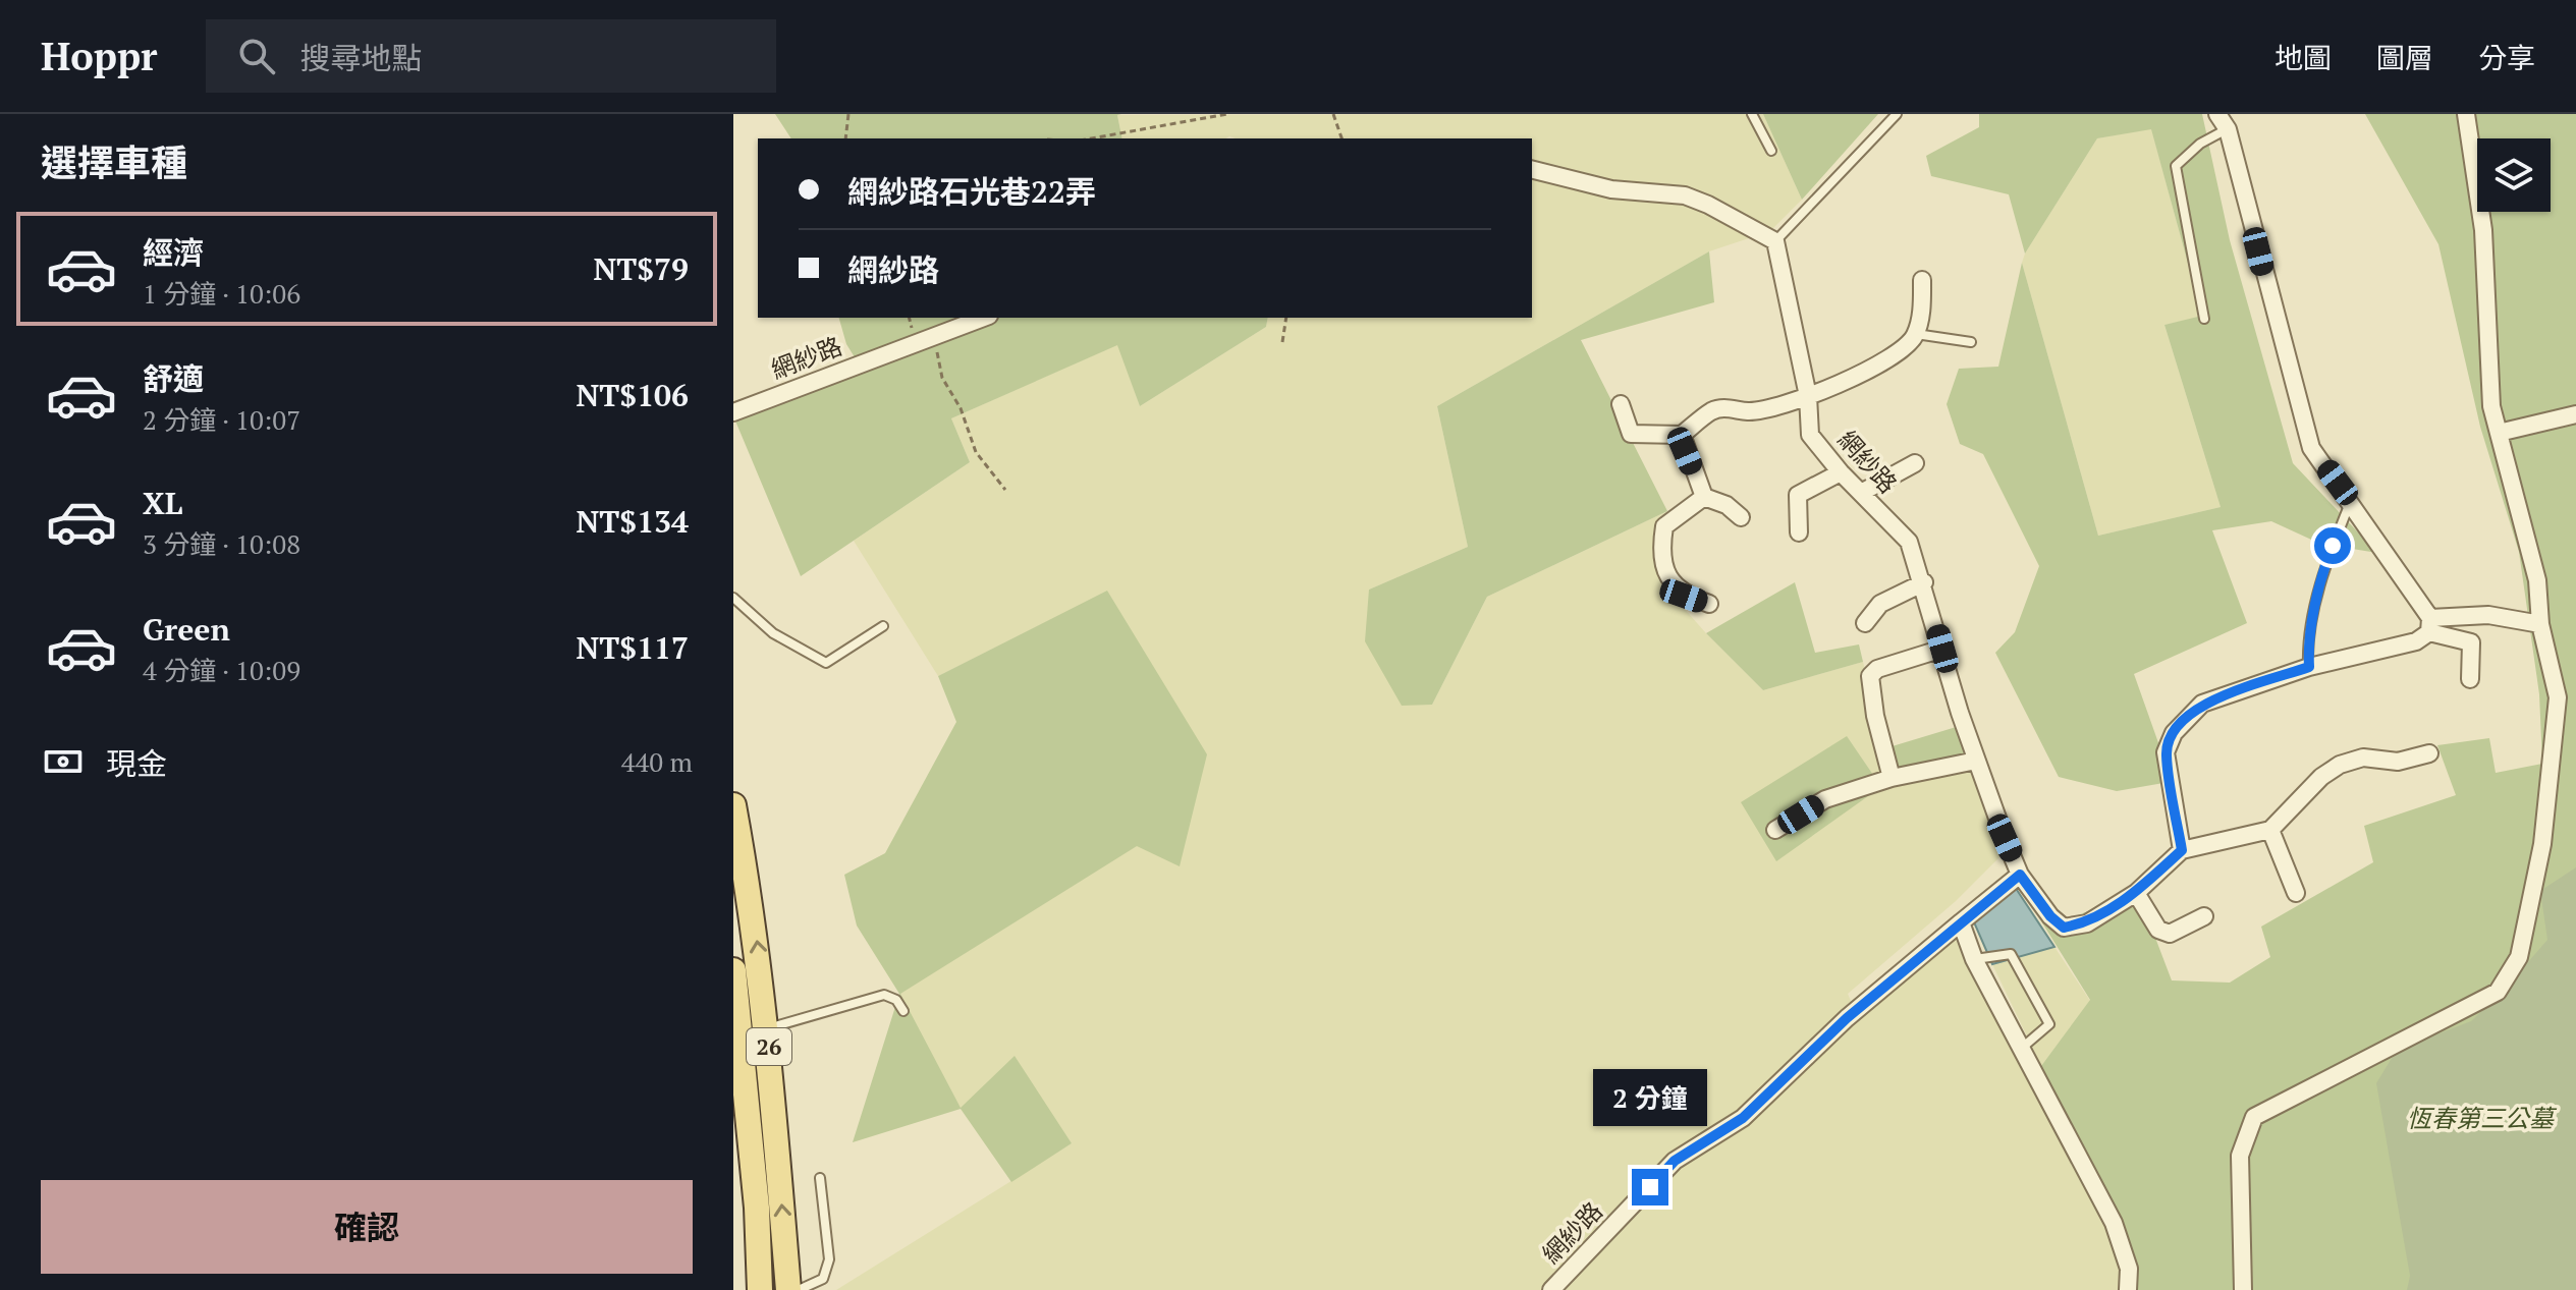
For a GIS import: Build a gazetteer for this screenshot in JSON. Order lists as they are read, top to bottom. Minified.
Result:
{"streets":{"main road":["26"],"street":["網紗路"]},"parks":["恆春第三公墓"],"page":{"header":"Hoppr","search":"搜尋地點","nav":["地圖","圖層","分享"],"heading":"選擇車種","banner":["網紗路石光巷22弄","網紗路"],"list":[{"name":"經濟","note":"1 分鐘 · 10:06","value":"NT$79"},{"name":"舒適","note":"2 分鐘 · 10:07","value":"NT$106"},{"name":"XL","note":"3 分鐘 · 10:08","value":"NT$134"},{"name":"Green","note":"4 分鐘 · 10:09","value":"NT$117"}],"pay":["現金","440 m"],"bubble":"2 分鐘","buttons":"確認"}}
